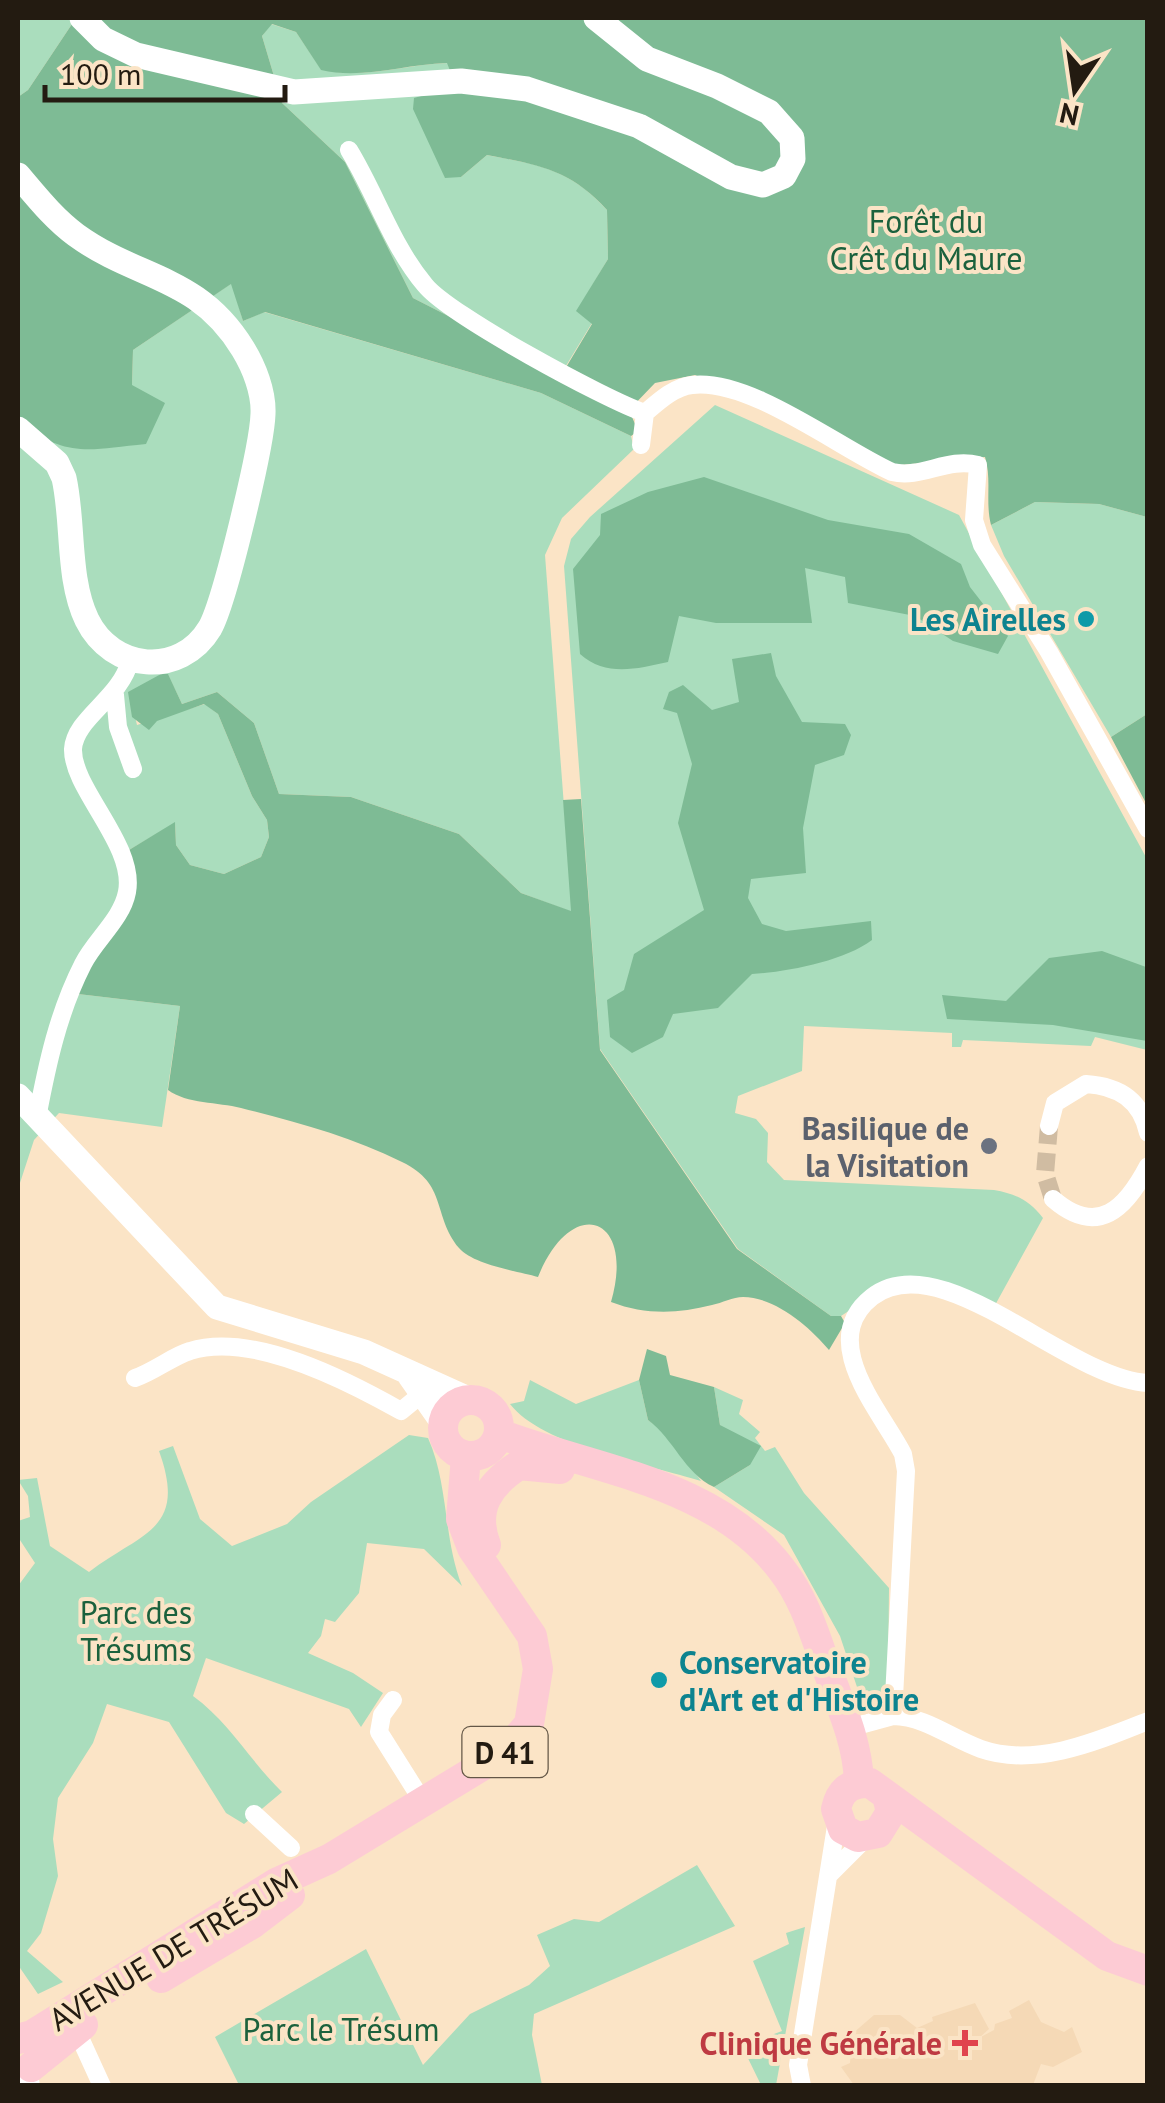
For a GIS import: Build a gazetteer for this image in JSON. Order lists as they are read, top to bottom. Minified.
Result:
{"streets":{"main road":["D 41","AVENUE DE TRÉSUM"]},"parks":["Forêt du Crêt du Maure","Parc des Trésums","Parc le Trésum"],"places":{"other":["Les Airelles","Basilique de la Visitation","Conservatoire d'Art et d'Histoire"],"health":["Clinique Générale"]},"scale_bar":"100 m","north":"bottom"}
